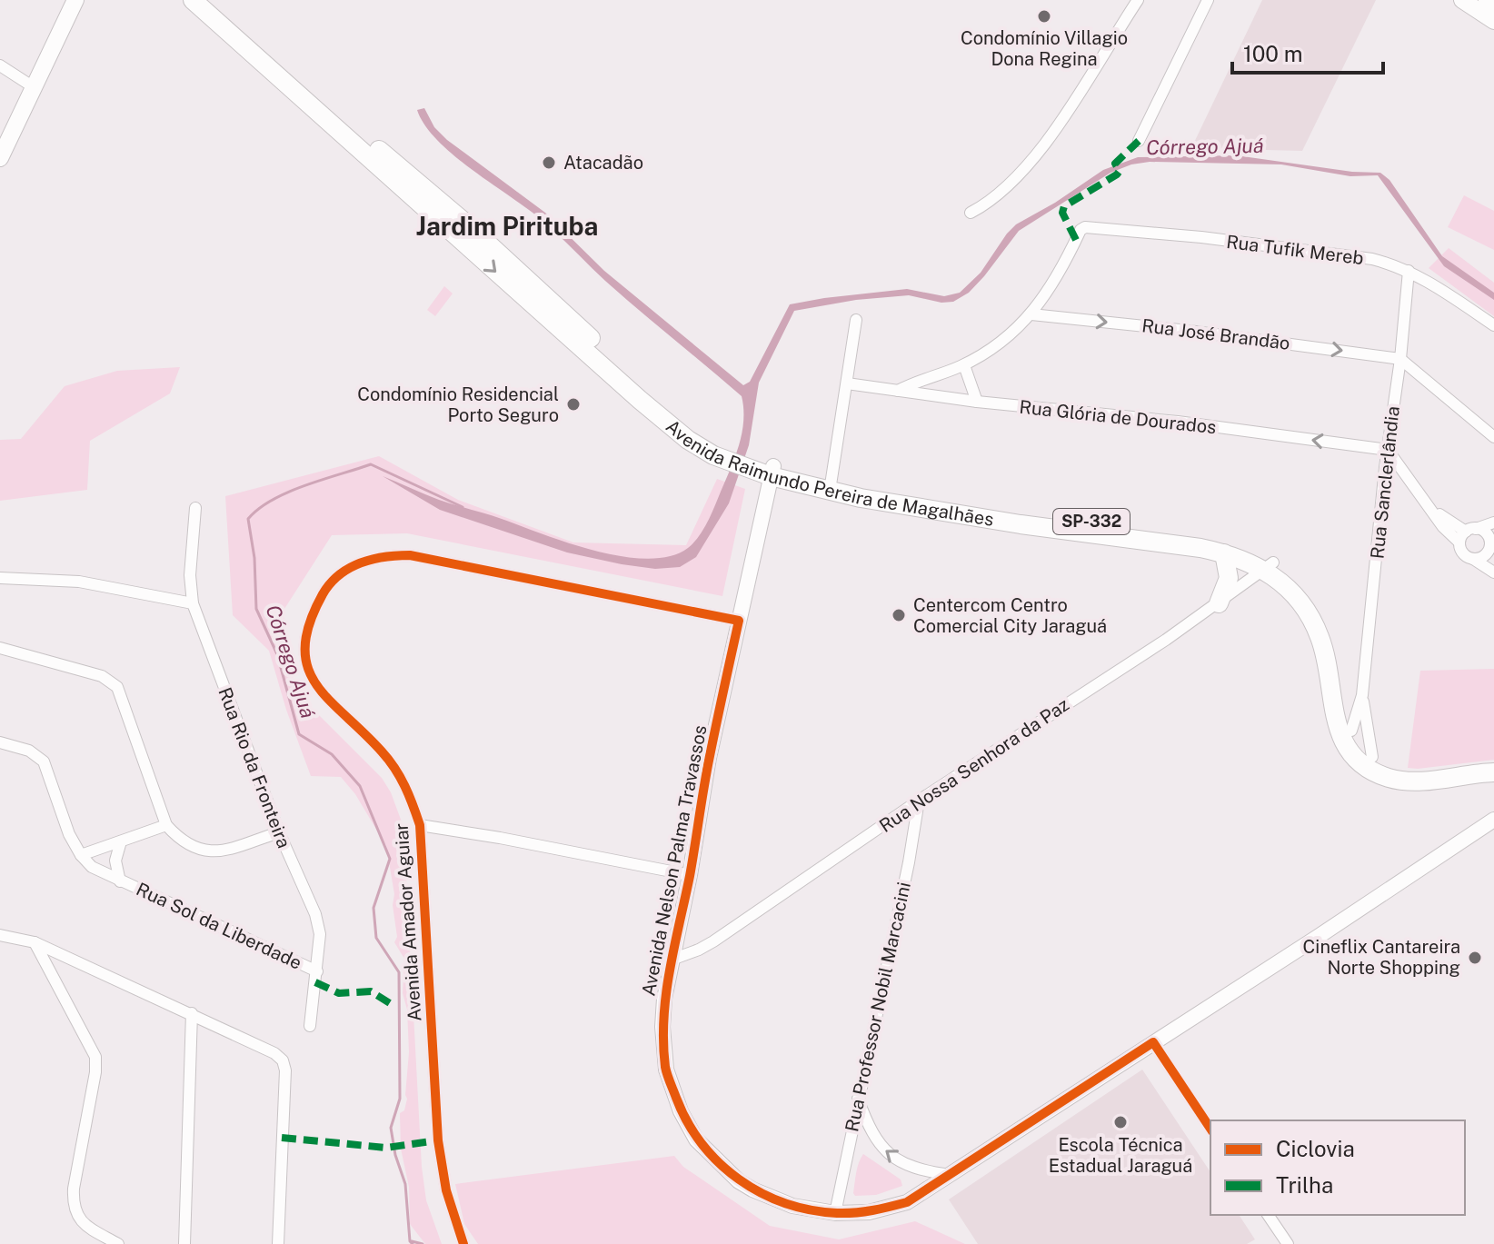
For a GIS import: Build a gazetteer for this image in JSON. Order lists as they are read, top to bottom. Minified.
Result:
{"streets":{"main road":["Avenida Raimundo Pereira de Magalhães","SP-332"],"street":["Rua Tufik Mereb","Rua José Brandão","Rua Glória de Dourados","Rua Sanclerlândia","Rua Nossa Senhora da Paz","Rua Rio da Fronteira","Avenida Nelson Palma Travassos","Avenida Amador Aguiar","Rua Sol da Liberdade","Rua Professor Nobil Marcacini"]},"crossings":[["Rua Tufik Mereb","Rua José Brandão"],["Rua Tufik Mereb","Rua Sanclerlândia"],["Rua José Brandão","Rua Sanclerlândia"],["Rua Glória de Dourados","Rua Sanclerlândia"],["Avenida Raimundo Pereira de Magalhães","Rua Sanclerlândia"],["Avenida Raimundo Pereira de Magalhães","Rua Nossa Senhora da Paz"],["Avenida Raimundo Pereira de Magalhães","Avenida Nelson Palma Travassos"],["Rua Nossa Senhora da Paz","Avenida Nelson Palma Travassos"],["Rua Nossa Senhora da Paz","Rua Professor Nobil Marcacini"],["Rua Rio da Fronteira","Rua Sol da Liberdade"],["Avenida Nelson Palma Travassos","Avenida Amador Aguiar"],["Avenida Nelson Palma Travassos","Rua Professor Nobil Marcacini"]],"one_way":["Rua José Brandão","Rua Glória de Dourados"],"districts":["Jardim Pirituba"],"water":["Córrego Ajuá"],"places":["Condomínio Villagio Dona Regina","Atacadão","Condomínio Residencial Porto Seguro","Centercom Centro Comercial City Jaraguá","Cineflix Cantareira Norte Shopping","Escola Técnica Estadual Jaraguá"],"legend":["Ciclovia","Trilha"],"scale_bar":"100 m"}
